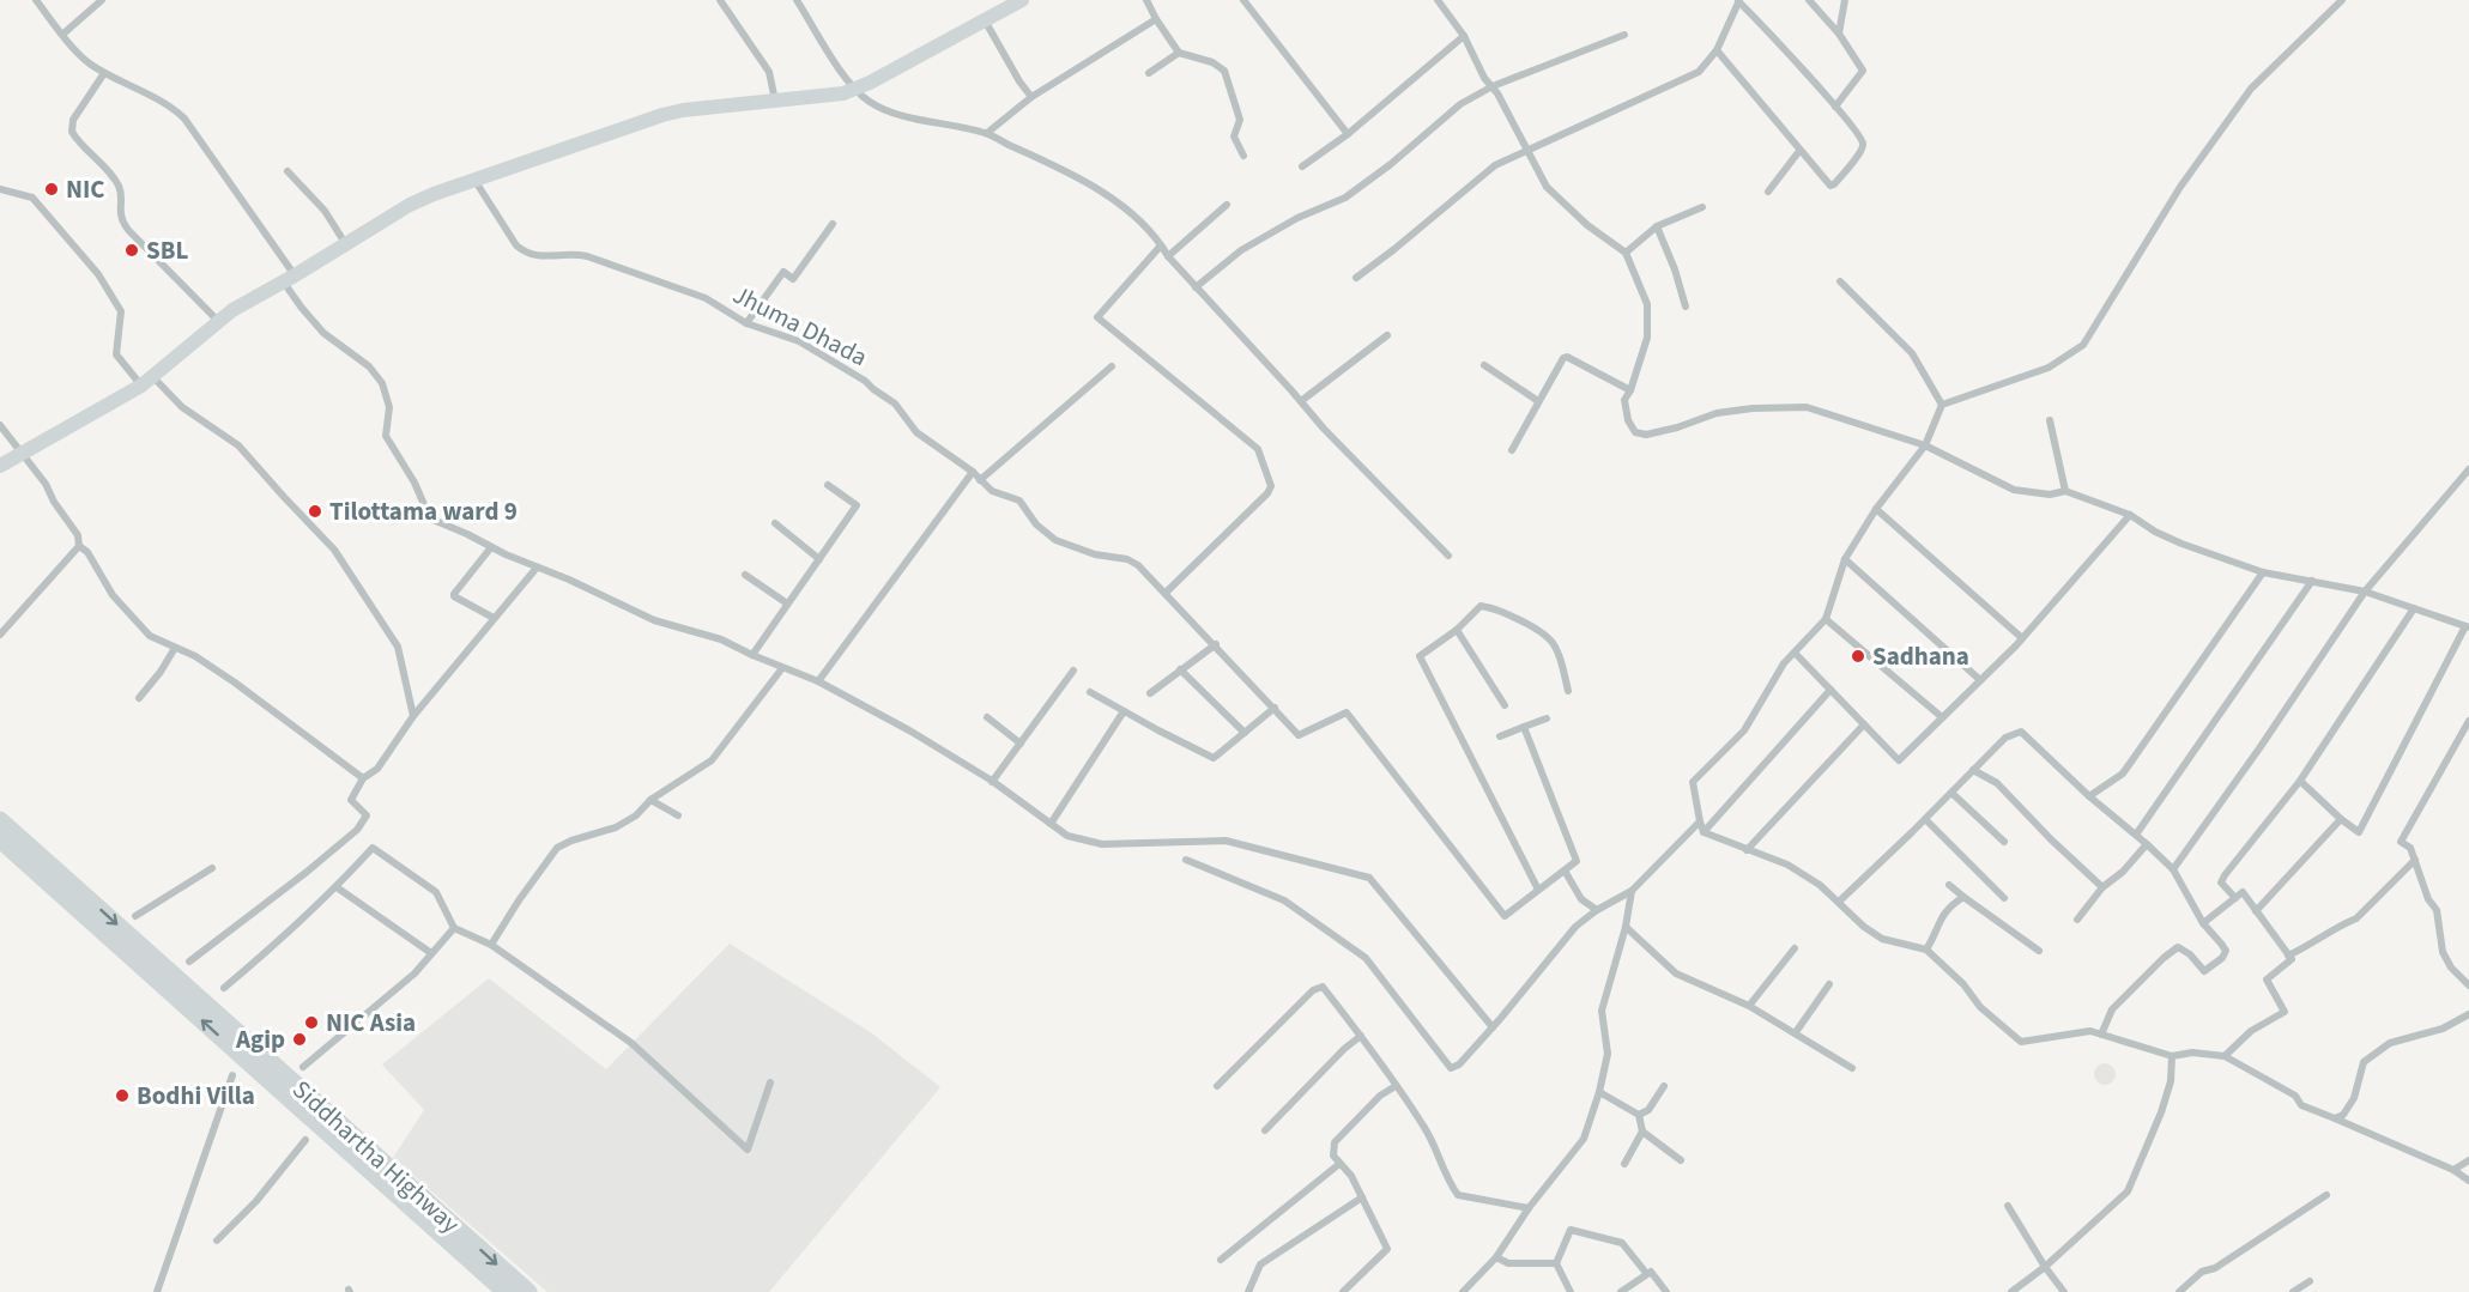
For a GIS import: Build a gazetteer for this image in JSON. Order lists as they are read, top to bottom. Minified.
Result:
{"streets":{"highway":["Siddhartha Highway"],"street":["Jhuma Dhada"]},"places":["NIC","SBL","Tilottama ward 9","Sadhana","NIC Asia","Agip","Bodhi Villa"]}
